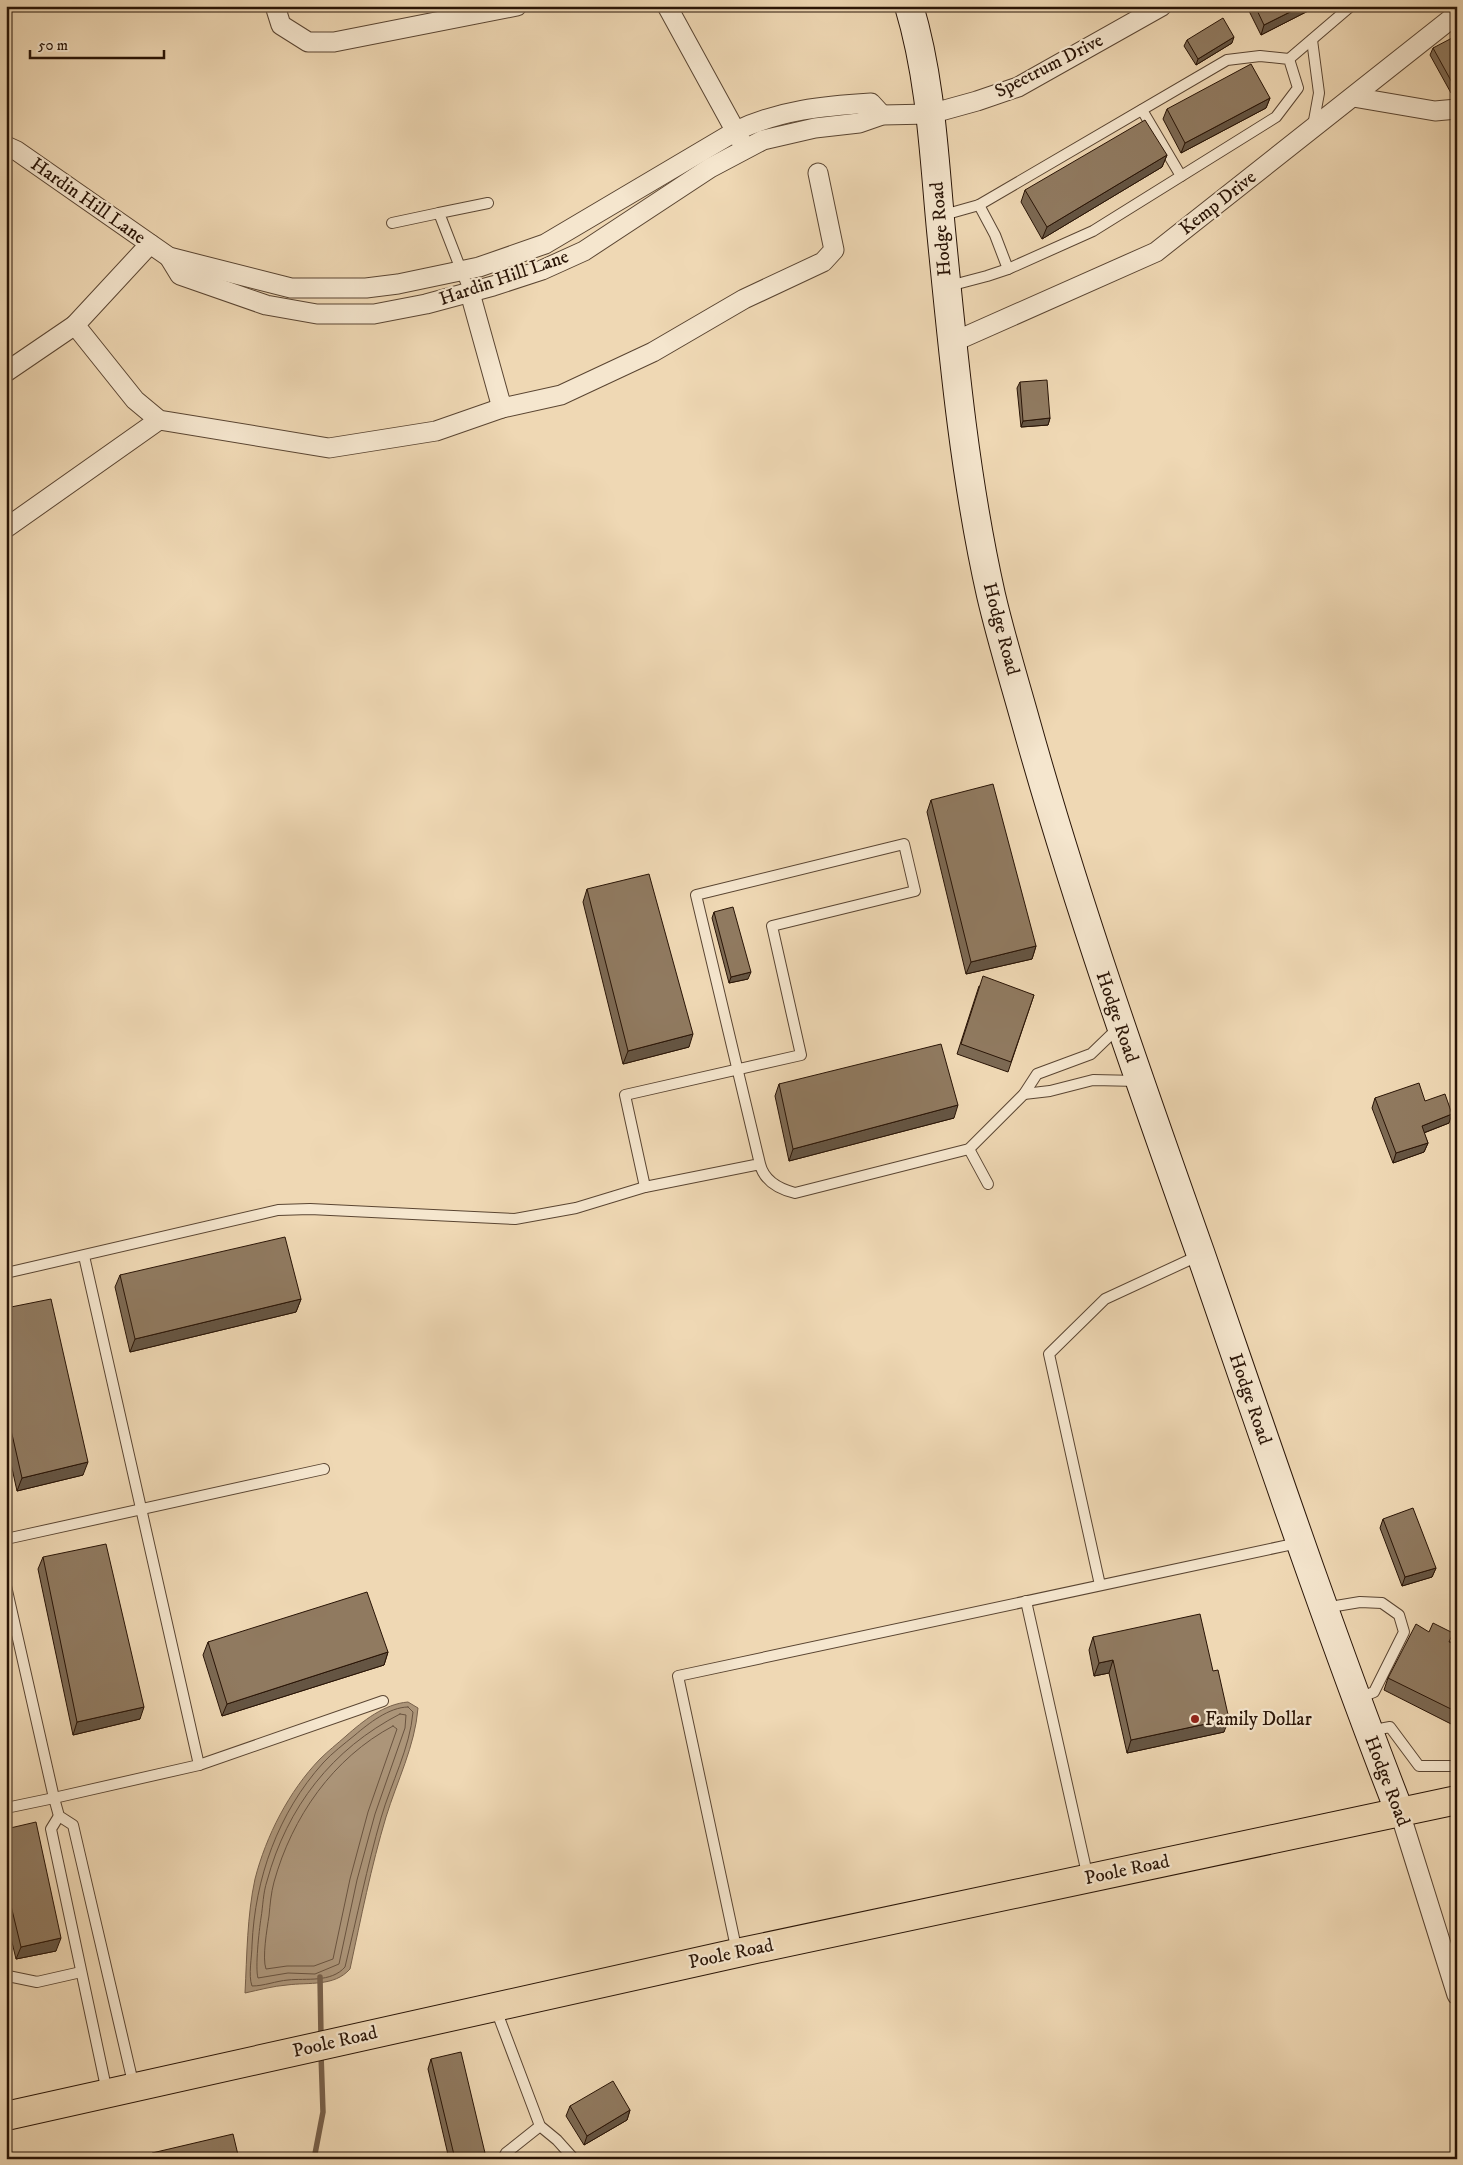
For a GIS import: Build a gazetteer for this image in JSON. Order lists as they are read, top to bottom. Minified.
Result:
{"streets":{"main road":["Hodge Road","Poole Road"],"street":["Spectrum Drive","Hardin Hill Lane","Kemp Drive"]},"crossings":[["Spectrum Drive","Hardin Hill Lane"],["Spectrum Drive","Hodge Road"],["Hardin Hill Lane","Hodge Road"],["Kemp Drive","Hodge Road"],["Hodge Road","Poole Road"]],"places":["Family Dollar"],"scale_bar":"50 m"}
